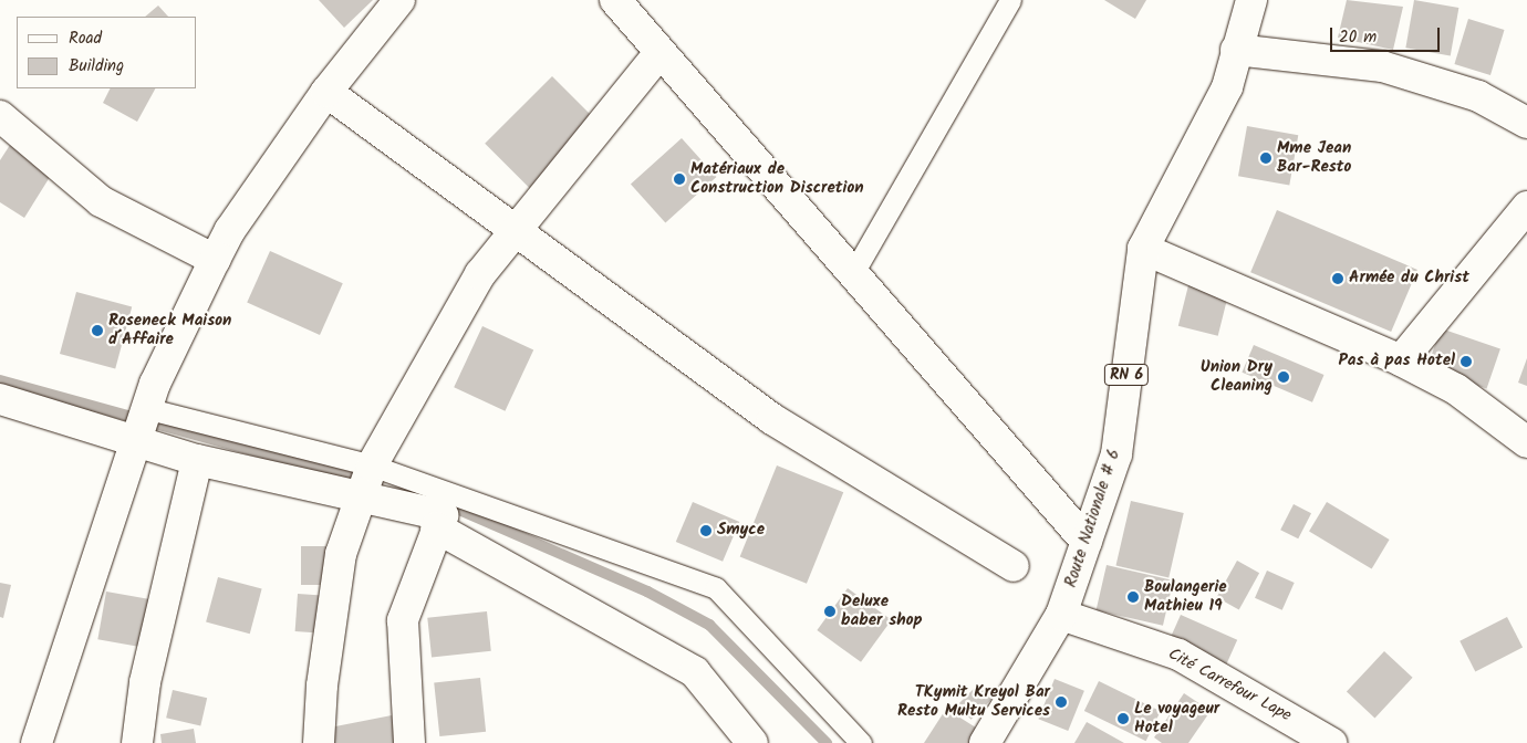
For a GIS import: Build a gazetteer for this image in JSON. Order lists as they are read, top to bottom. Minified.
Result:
{"streets":{"street":["RN 6","Route Nationale # 6","Cité Carrefour Lape"]},"crossings":[["Route Nationale # 6","Cité Carrefour Lape"]],"places":["Mme Jean Bar-Resto","Matériaux de Construction Discretion","Armée du Christ","Roseneck Maison d´Affaire","Pas à pas Hotel","Union Dry Cleaning","Smyce","Boulangerie Mathieu 19","Deluxe baber shop","TKymit Kreyol Bar Resto Multu Services","Le voyageur Hotel"],"legend":["Road","Building"],"scale_bar":"20 m"}
